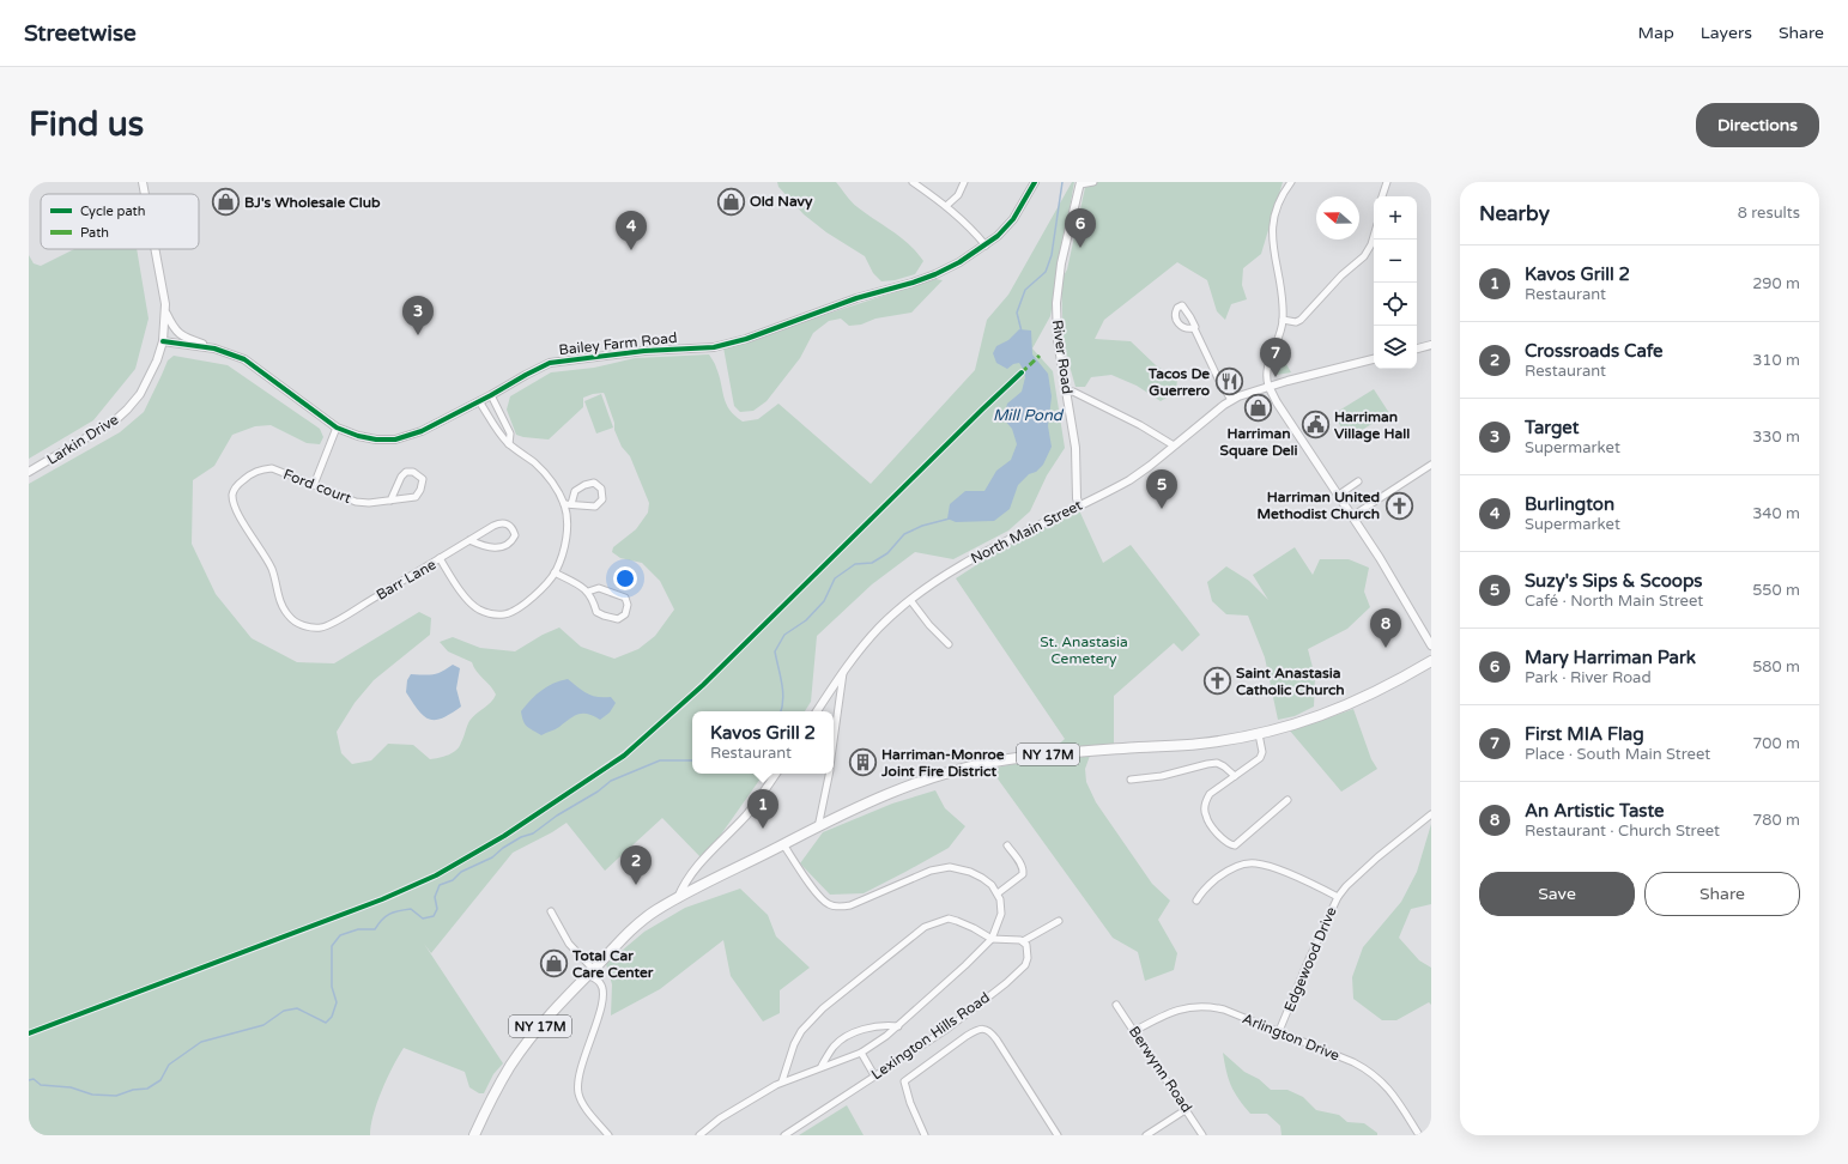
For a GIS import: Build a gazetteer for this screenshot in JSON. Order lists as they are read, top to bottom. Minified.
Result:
{"streets":{"main road":["NY 17M"],"street":["Bailey Farm Road","River Road","Larkin Drive","Ford court","North Main Street","Barr Lane","Edgewood Drive","Lexington Hills Road","Arlington Drive","Berwynn Road"]},"crossings":[["Bailey Farm Road","Larkin Drive"],["Bailey Farm Road","Barr Lane"],["River Road","North Main Street"],["Ford court","Barr Lane"],["Edgewood Drive","Arlington Drive"],["Arlington Drive","Berwynn Road"]],"water":["Mill Pond"],"parks":["St. Anastasia Cemetery"],"places":{"shop":["Old Navy","BJ's Wholesale Club","Harriman Square Deli","Total Car Care Center"],"restaurant":["Tacos De Guerrero"],"public building":["Harriman Village Hall"],"church":["Harriman United Methodist Church","Saint Anastasia Catholic Church"],"building":["Harriman-Monroe Joint Fire District"]},"legend":["Cycle path","Path"],"north":"left","page":{"header":"Streetwise","nav":["Map","Layers","Share"],"buttons":["Directions",["Save","Share"]],"title":"Find us","heading":["Nearby","8 results"],"map_buttons":["+","−"],"pins":["6","4","3","7","5","8","1","2"],"list":[{"mark":"1","name":"Kavos Grill 2","note":"Restaurant","value":"290 m"},{"mark":"2","name":"Crossroads Cafe","note":"Restaurant","value":"310 m"},{"mark":"3","name":"Target","note":"Supermarket","value":"330 m"},{"mark":"4","name":"Burlington","note":"Supermarket","value":"340 m"},{"mark":"5","name":"Suzy's Sips & Scoops","note":"Café · North Main Street","value":"550 m"},{"mark":"6","name":"Mary Harriman Park","note":"Park · River Road","value":"580 m"},{"mark":"7","name":"First MIA Flag","note":"Place · South Main Street","value":"700 m"},{"mark":"8","name":"An Artistic Taste","note":"Restaurant · Church Street","value":"780 m"}],"popup":["Kavos Grill 2","Restaurant"]}}
